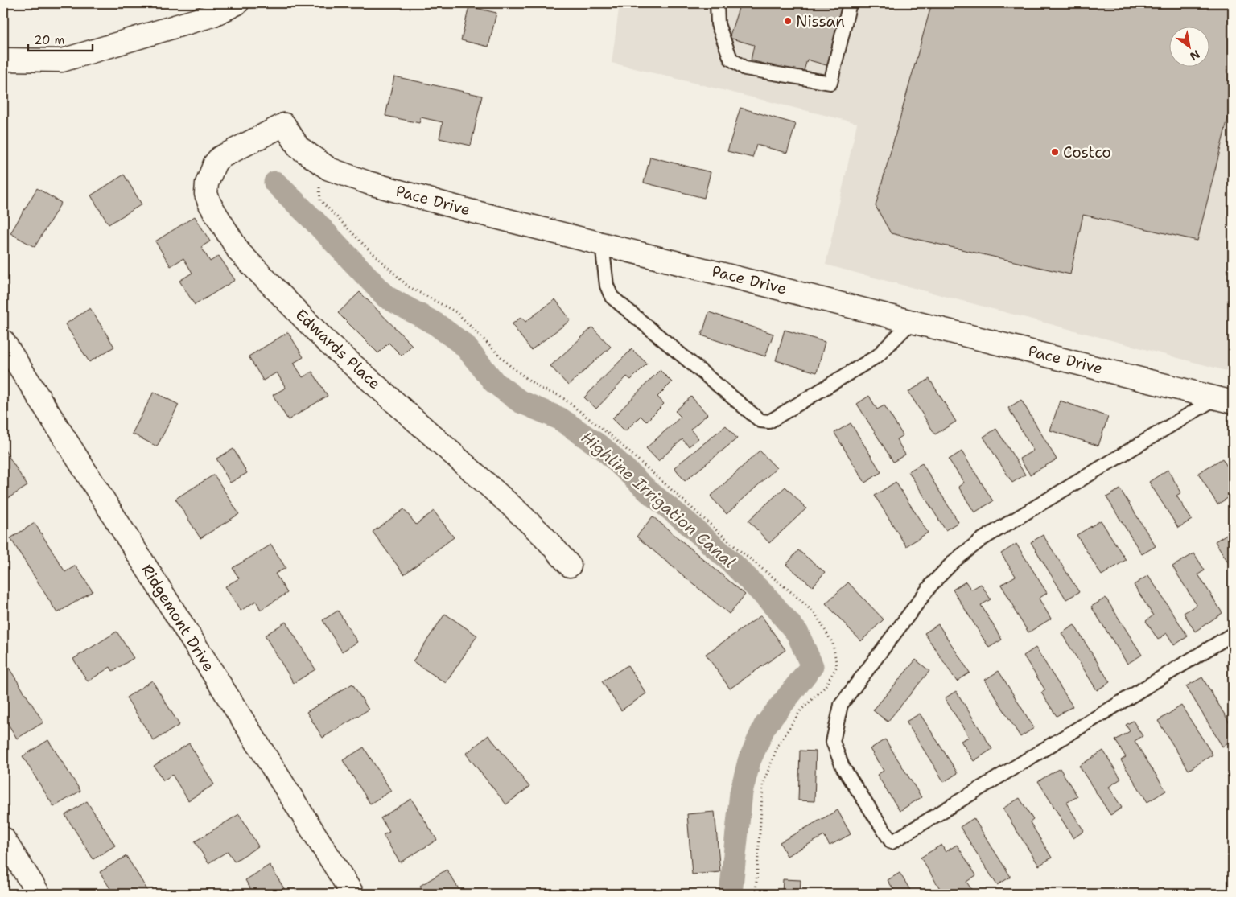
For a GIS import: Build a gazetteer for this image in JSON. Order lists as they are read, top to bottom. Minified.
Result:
{"streets":{"street":["Pace Drive","Edwards Place","Ridgemont Drive"]},"crossings":[["Pace Drive","Edwards Place"]],"water":["Highline Irrigation Canal"],"places":["Nissan","Costco"],"scale_bar":"20 m","north":"bottom right"}
